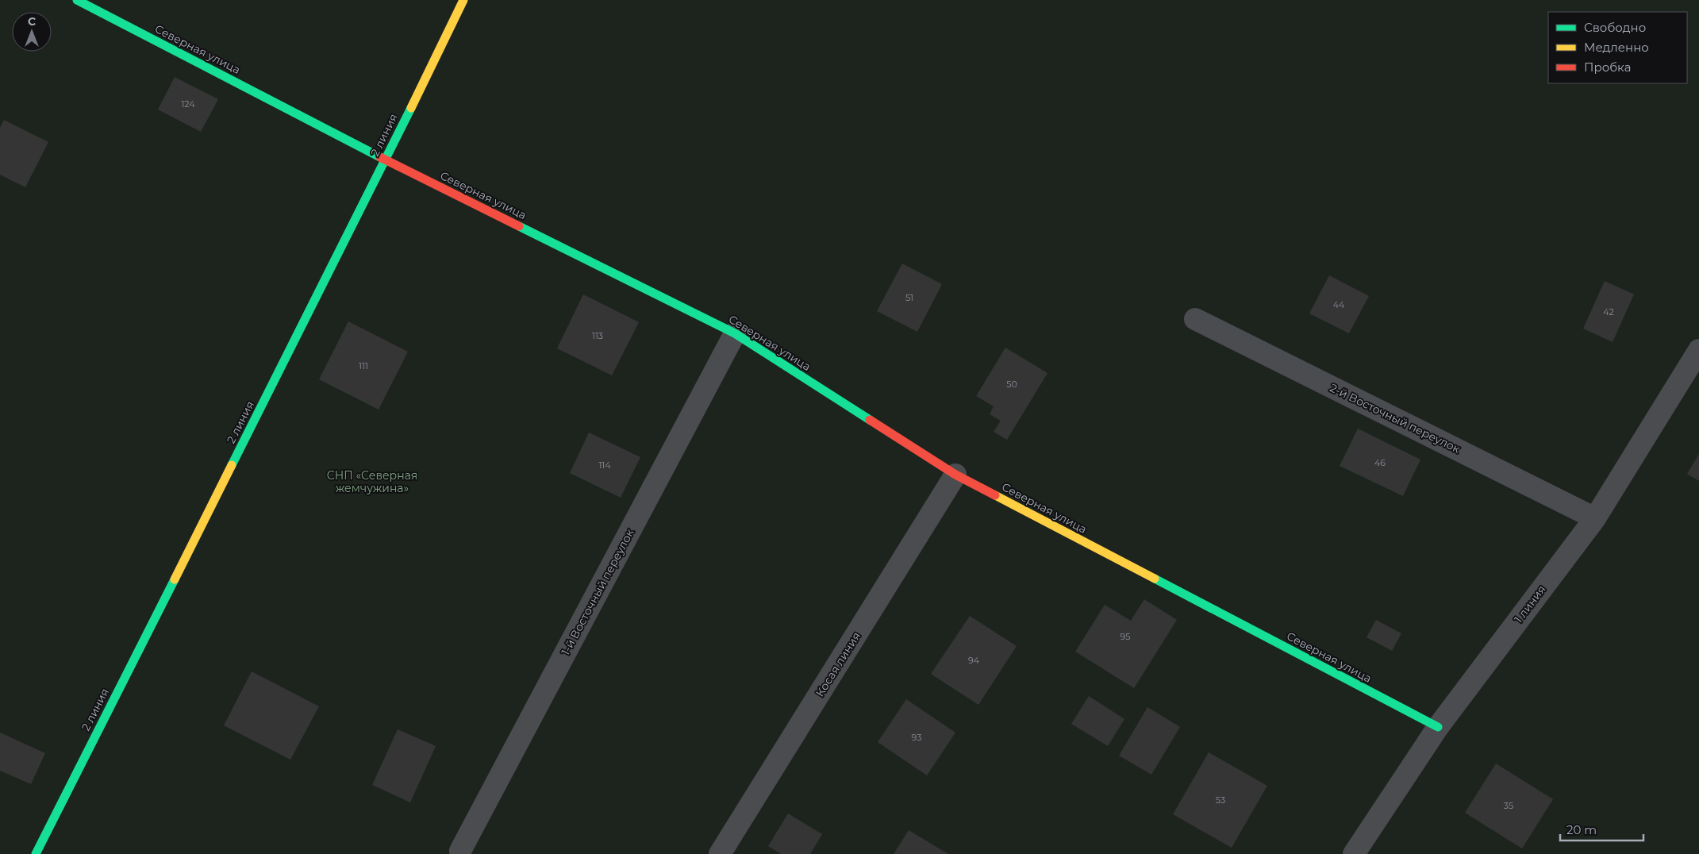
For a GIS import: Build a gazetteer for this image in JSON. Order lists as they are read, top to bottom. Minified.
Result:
{"streets":{"street":["Северная улица","2 линия","2-й Восточный переулок","1-й Восточный переулок","1 линия","Косая линия"]},"crossings":[["Северная улица","2 линия"],["Северная улица","1-й Восточный переулок"],["Северная улица","1 линия"],["Северная улица","Косая линия"],["2-й Восточный переулок","1 линия"]],"parks":["СНП «Северная жемчужина»"],"house_numbers":["124","51","44","42","113","111","50","46","114","95","94","93","53","35"],"legend":["Свободно","Медленно","Пробка"],"scale_bar":"20 m","north":"top"}
